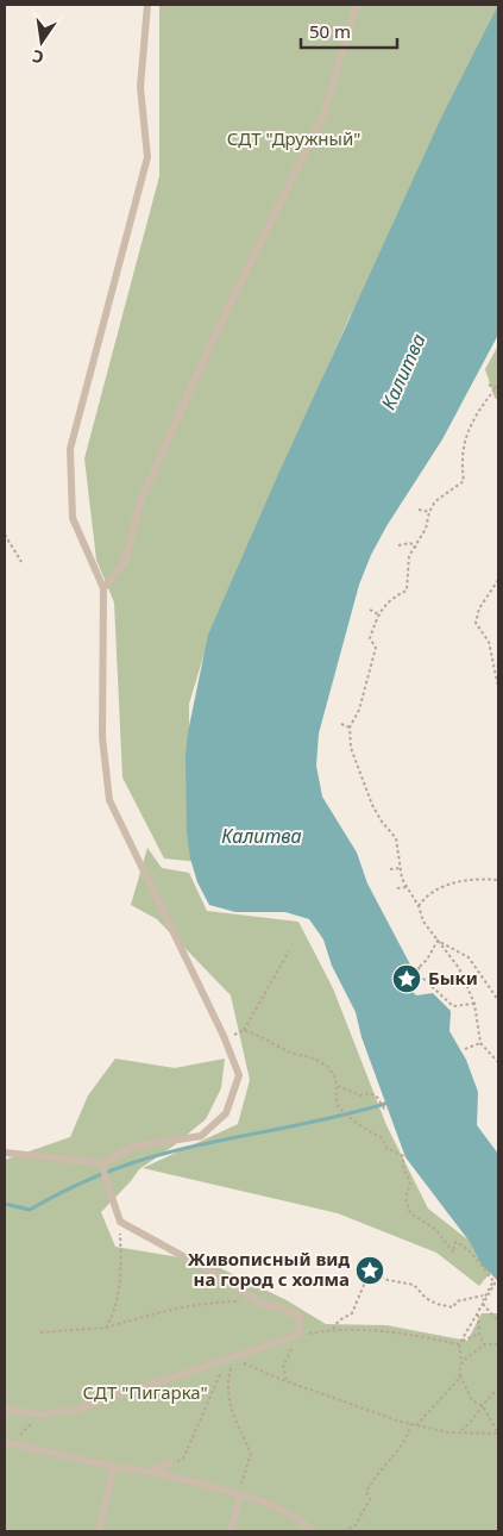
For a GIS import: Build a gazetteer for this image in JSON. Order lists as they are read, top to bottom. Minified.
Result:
{"water":["Калитва"],"parks":["СДТ \"Дружный\"","СДТ \"Пигарка\""],"places":{"place":["Быки","Живописный вид на город с холма"]},"scale_bar":"50 m","north":"bottom"}
